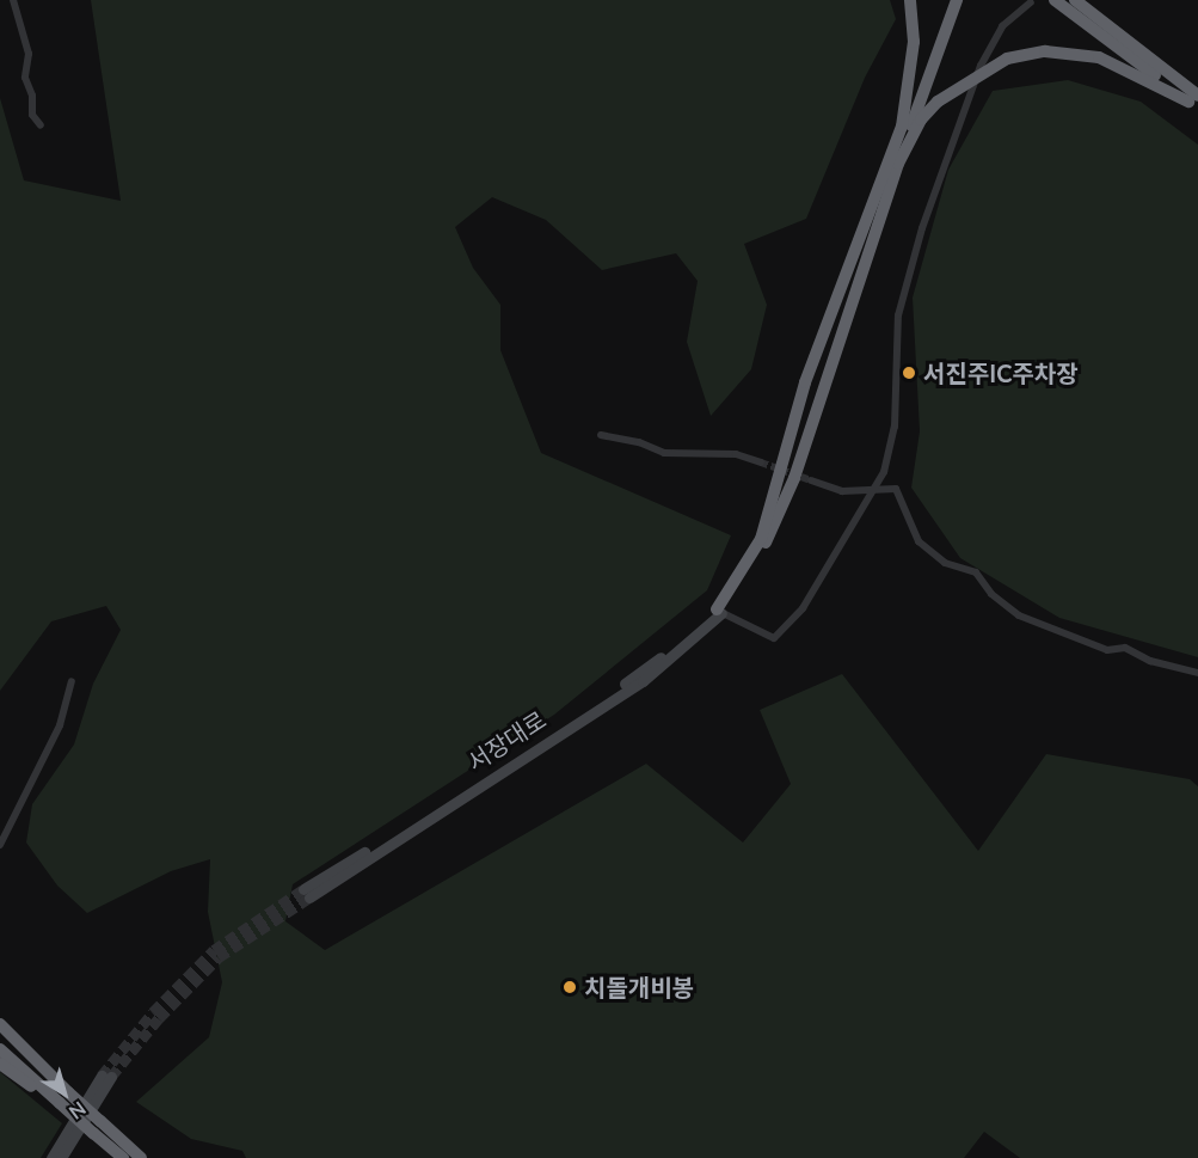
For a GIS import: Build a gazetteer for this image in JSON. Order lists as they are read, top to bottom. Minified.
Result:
{"streets":{"street":["서장대로"]},"places":["서진주IC주차장","치돌개비봉"],"north":"bottom right"}
